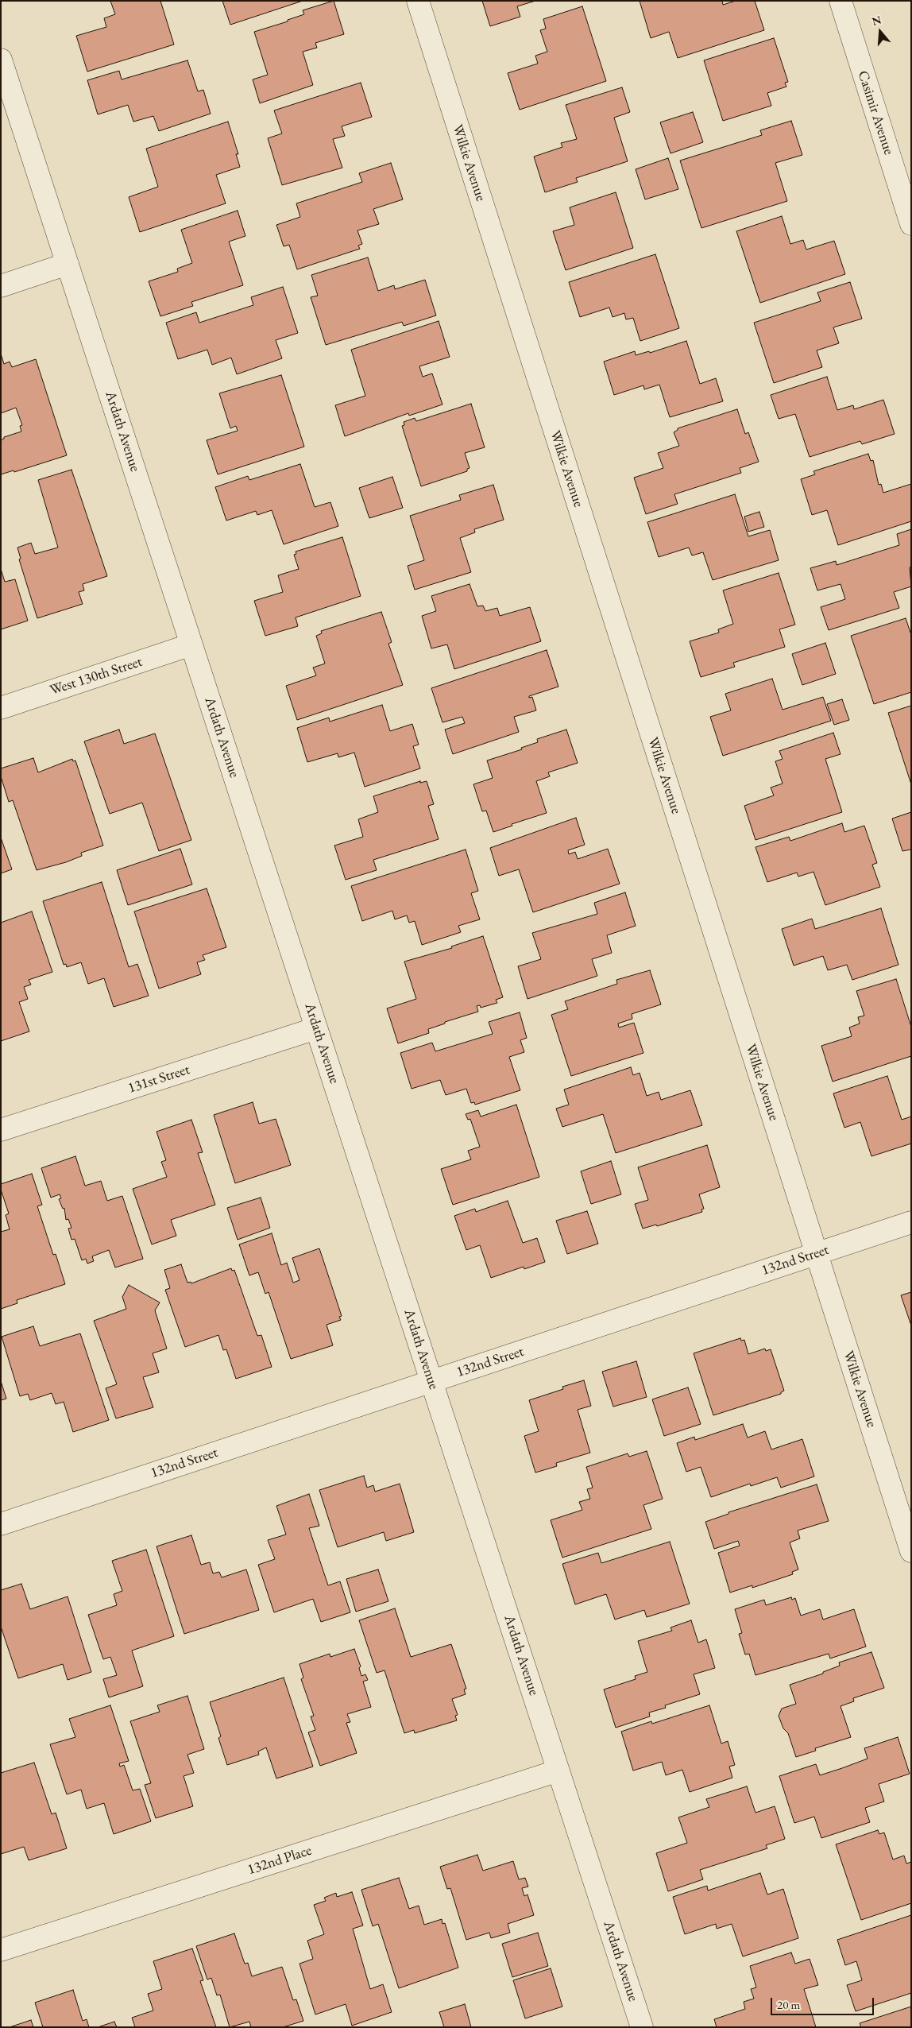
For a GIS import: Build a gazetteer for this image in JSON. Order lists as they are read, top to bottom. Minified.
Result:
{"streets":{"street":["Casimir Avenue","Wilkie Avenue","Ardath Avenue","West 130th Street","131st Street","132nd Street","132nd Place"]},"crossings":[["Wilkie Avenue","132nd Street"],["Ardath Avenue","West 130th Street"],["Ardath Avenue","131st Street"],["Ardath Avenue","132nd Street"],["Ardath Avenue","132nd Place"]],"scale_bar":"20 m","north":"top"}
